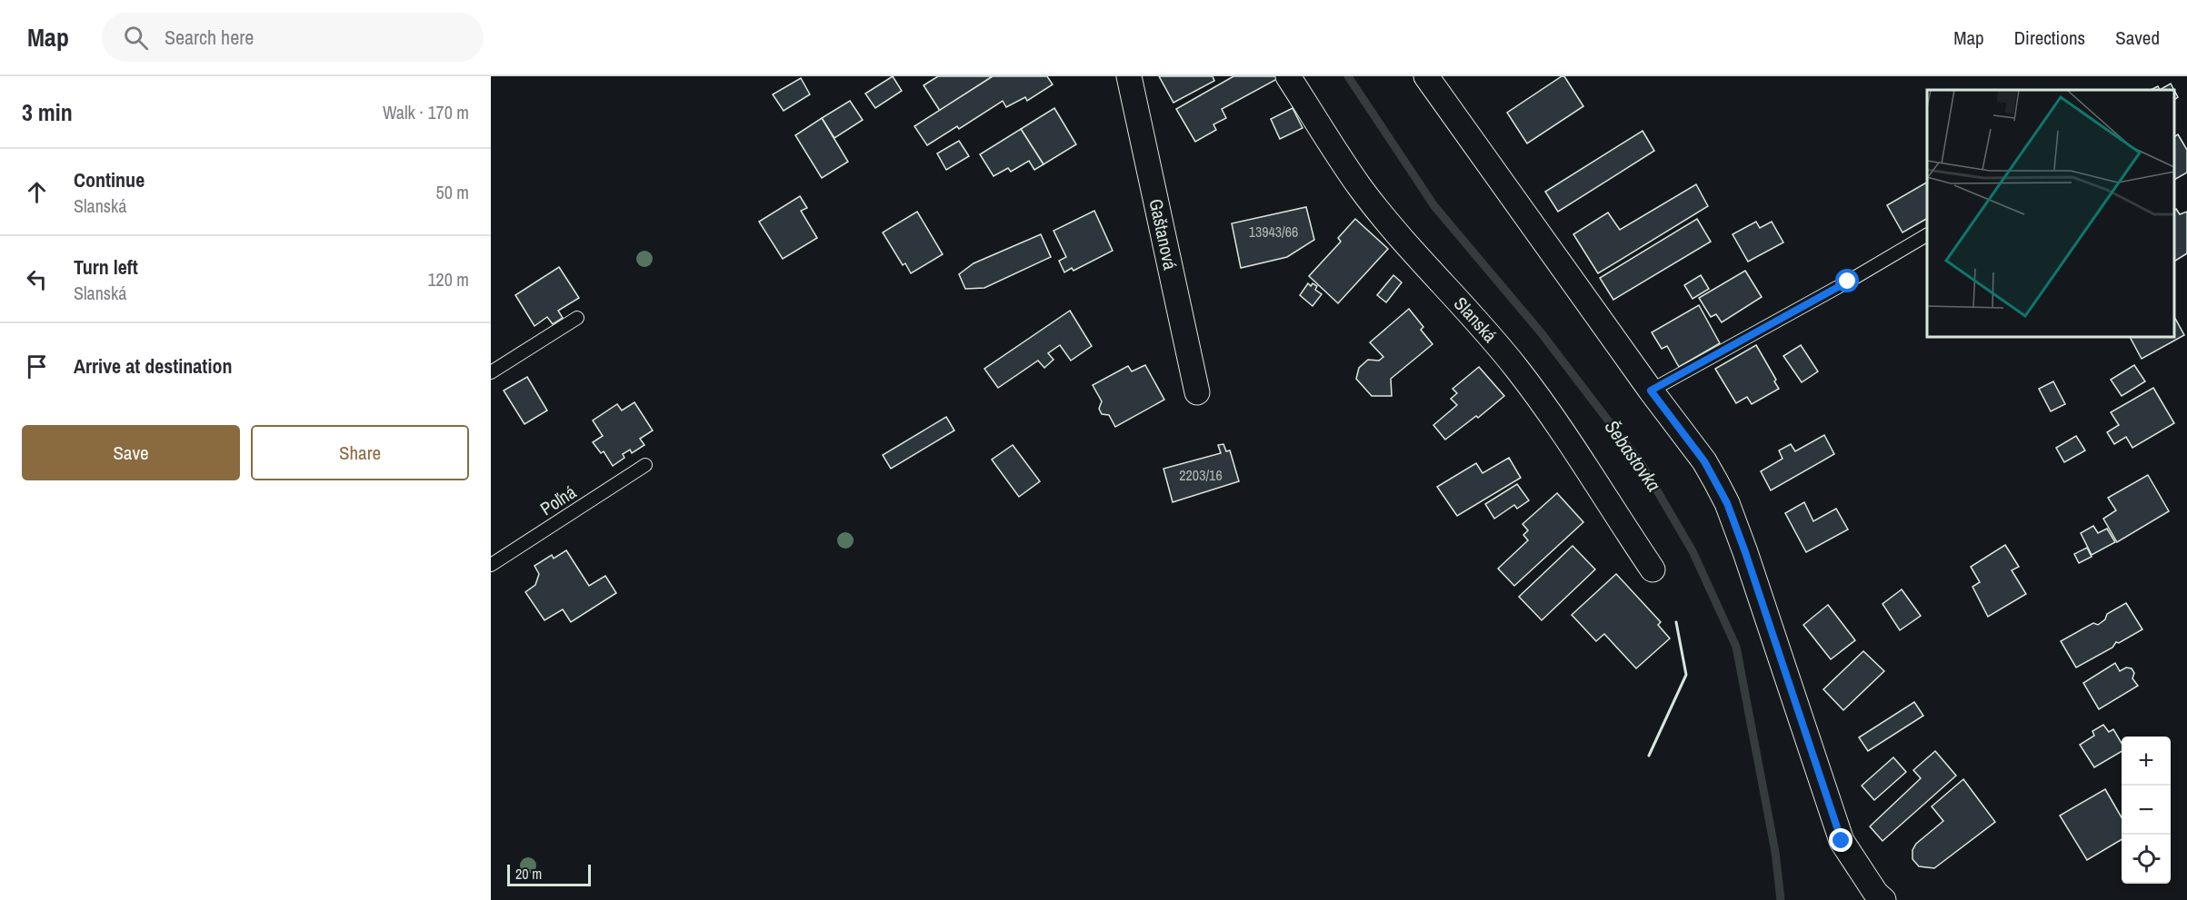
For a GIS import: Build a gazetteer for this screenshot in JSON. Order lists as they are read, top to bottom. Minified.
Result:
{"streets":{"street":["Gaštanová","Slanská"],"lane":["Poľná"]},"water":["Šebastovka"],"house_numbers":["13943/66","2203/16"],"scale_bar":"20 m","page":{"header":"Map","search":"Search here","nav":["Map","Directions","Saved"],"heading":["3 min","Walk · 170 m"],"list":[["Continue","Slanská","50 m"],["Turn left","Slanská","120 m"],"Arrive at destination"],"buttons":["Save","Share"],"map_buttons":["+","−"],"scale":"20 m"}}
